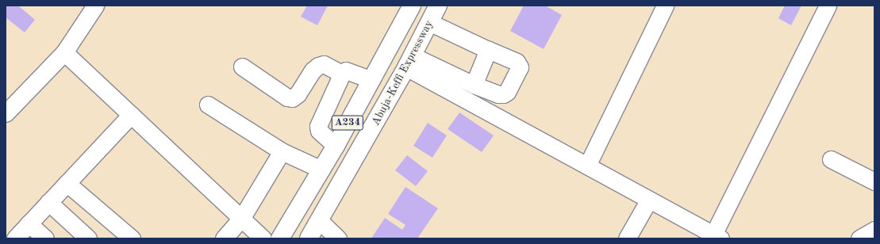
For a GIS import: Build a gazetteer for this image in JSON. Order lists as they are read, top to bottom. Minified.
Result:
{"streets":{"highway":["Abuja-Keffi Expressway","A234"]}}
